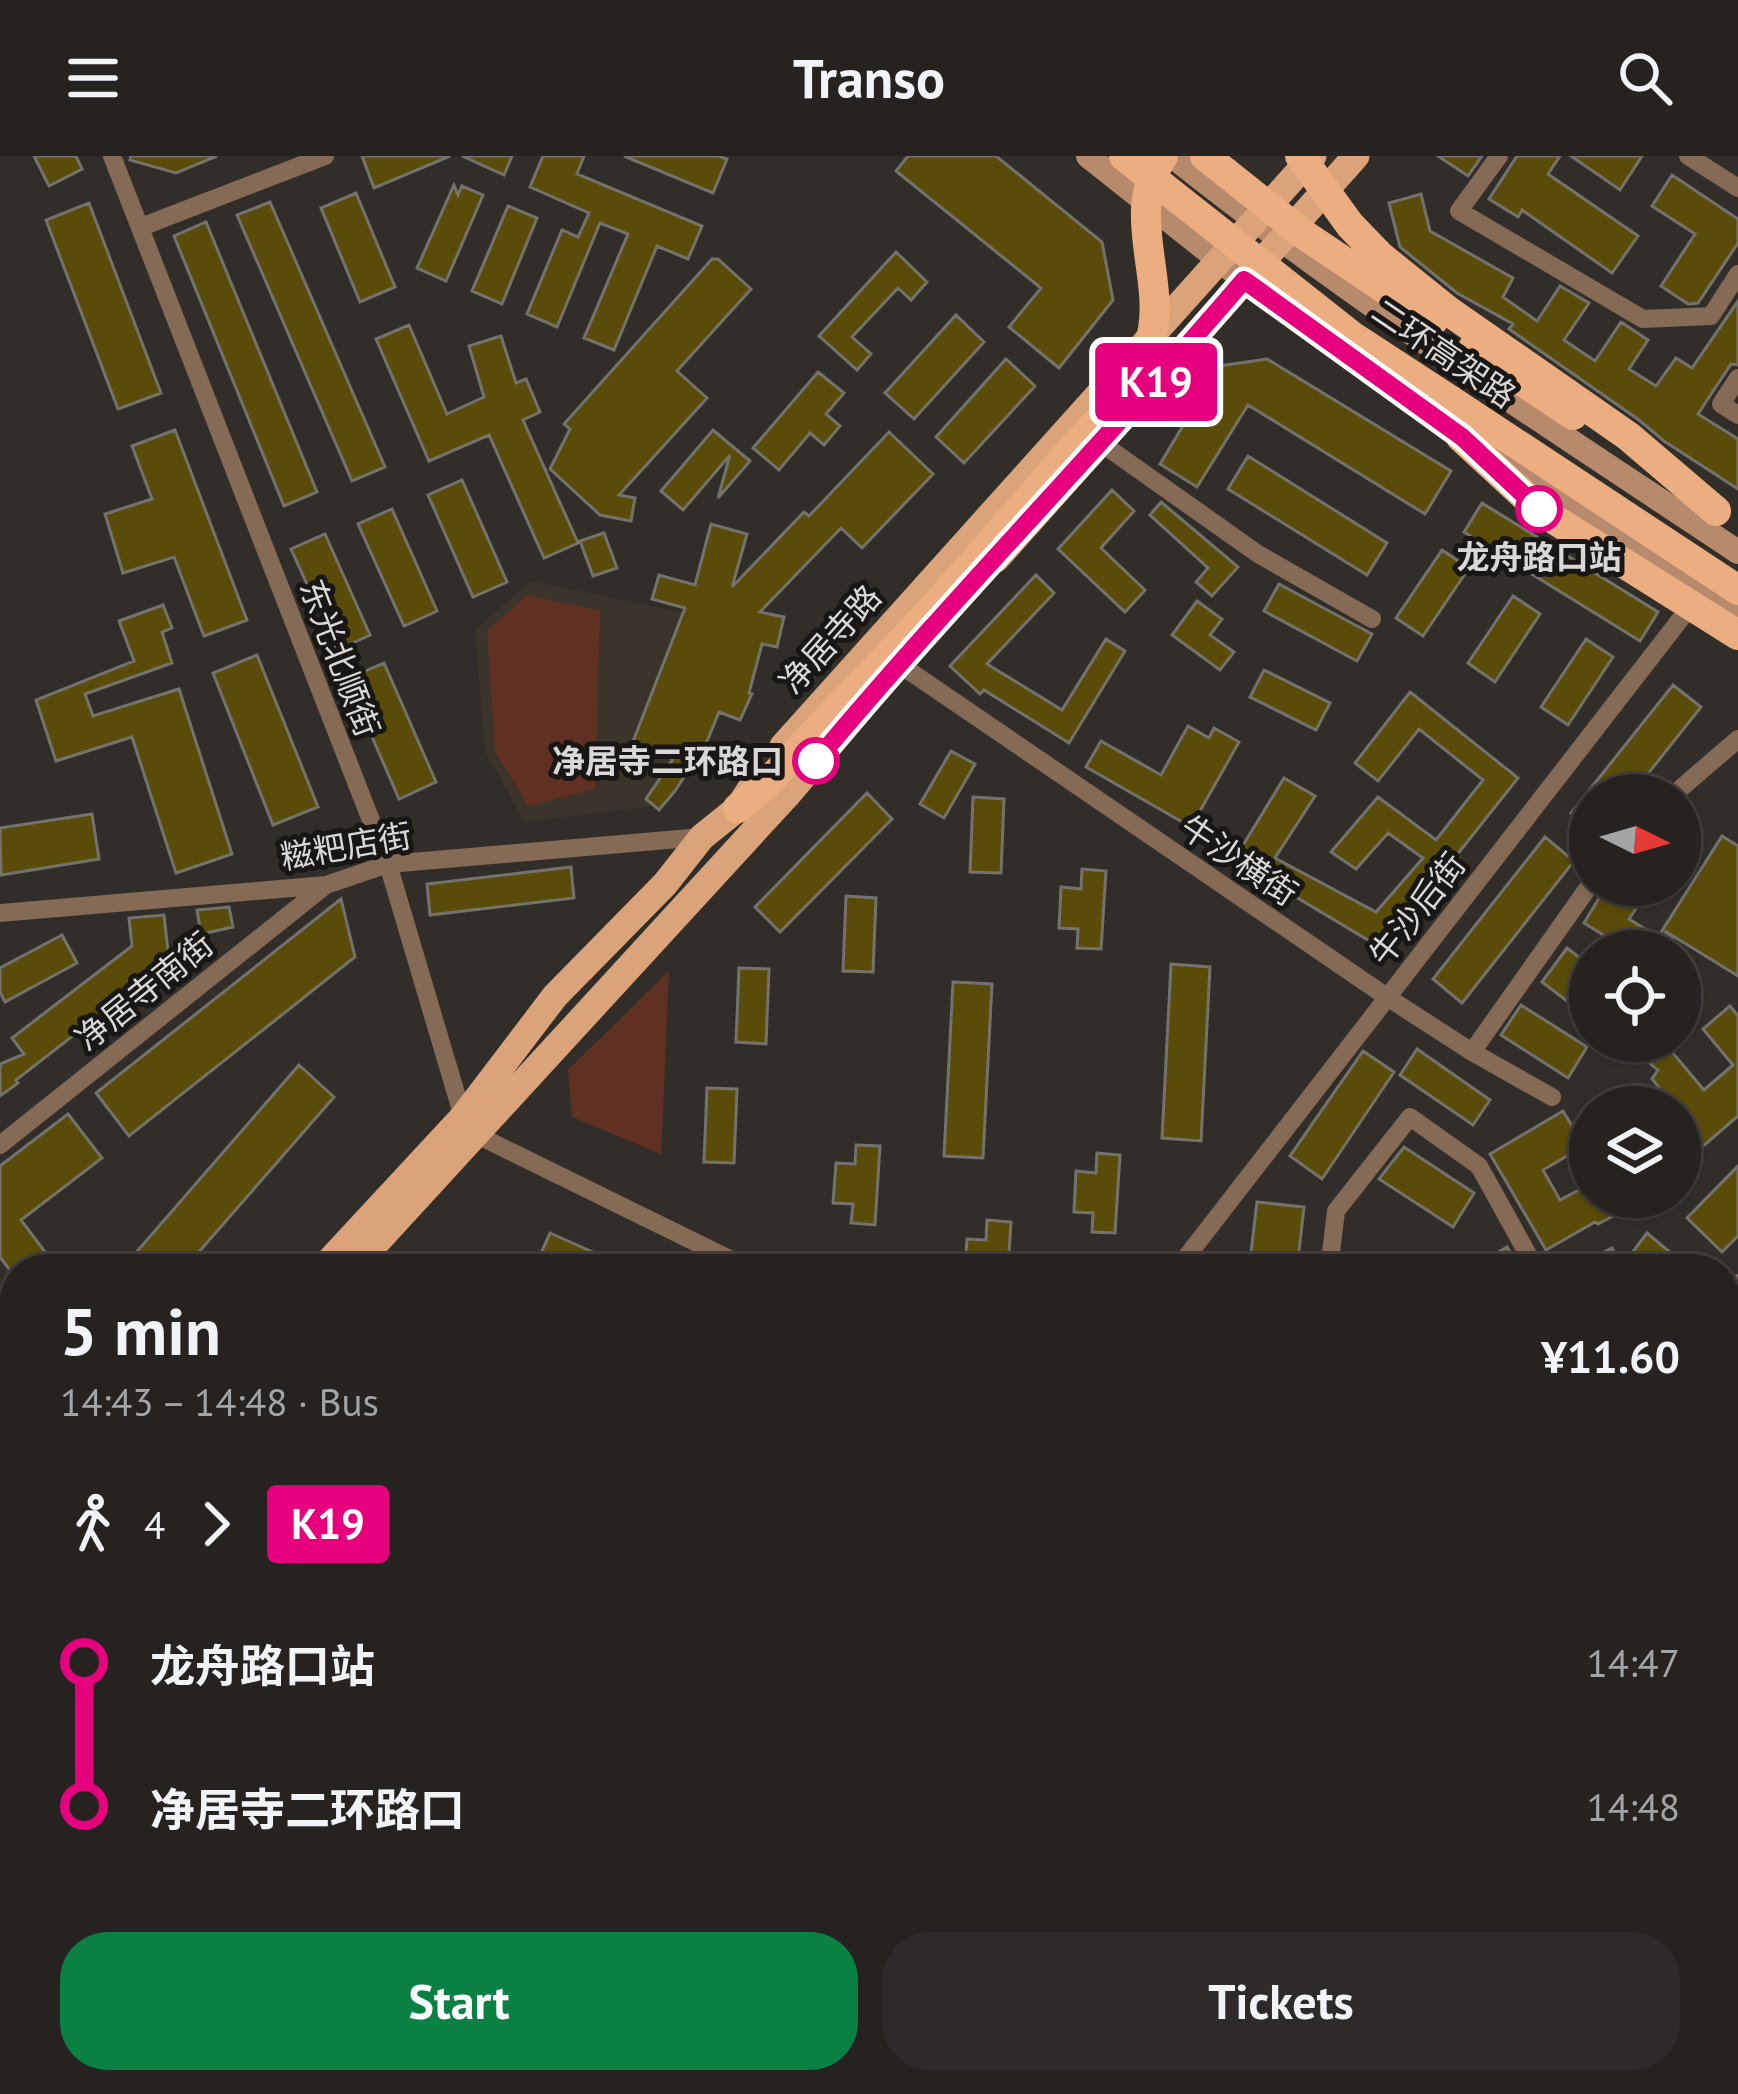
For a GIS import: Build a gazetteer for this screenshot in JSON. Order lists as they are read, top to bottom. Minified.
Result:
{"streets":{"highway":["二环高架路"],"main road":["净居寺路"],"street":["东光北顺街","糍粑店街","牛沙横街","牛沙后街","净居寺南街"]},"crossings":[["净居寺路","东光北顺街"],["净居寺路","糍粑店街"],["净居寺路","牛沙横街"],["东光北顺街","糍粑店街"],["糍粑店街","净居寺南街"],["牛沙横街","牛沙后街"]],"places":["龙舟路口站","净居寺二环路口"],"lines":["bus line K19"],"north":"right","page":{"header":"Transo","on_map":"K19","heading":["5 min","14:43 – 14:48 · Bus","¥11.60"],"legs":["4","K19"],"list":[{"name":"龙舟路口站","value":"14:47"},{"name":"净居寺二环路口","value":"14:48"}],"buttons":["Start","Tickets"]}}
